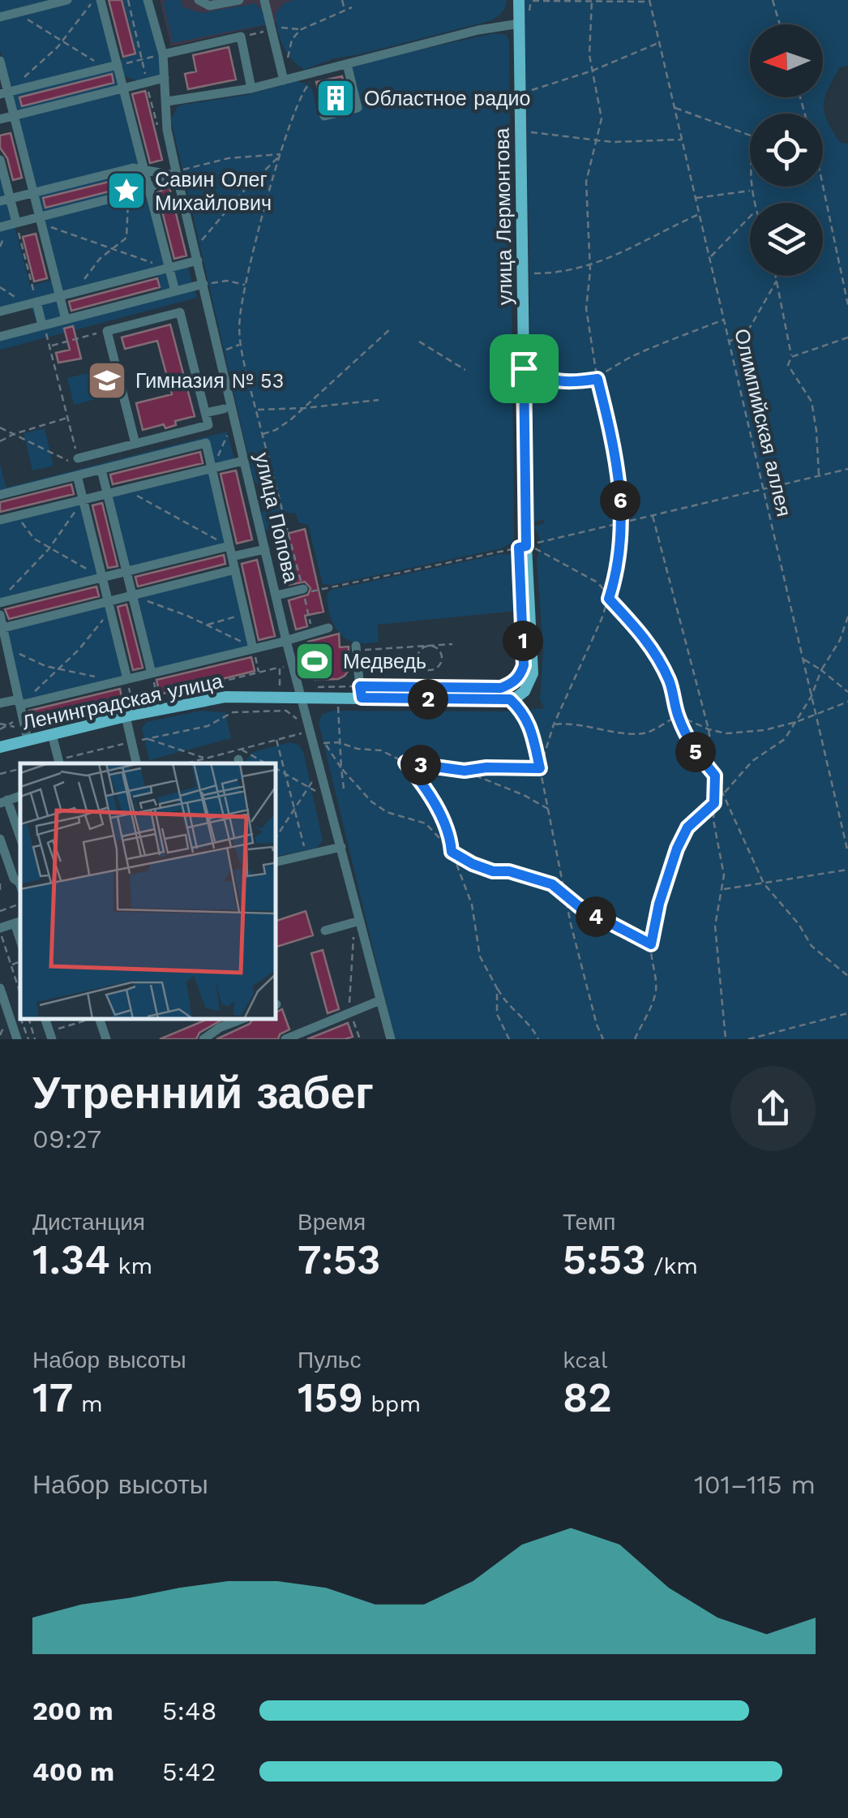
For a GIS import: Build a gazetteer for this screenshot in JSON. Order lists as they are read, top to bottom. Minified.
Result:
{"streets":{"main road":["улица Лермонтова","Ленинградская улица"],"street":["улица Попова"],"path":["Олимпийская аллея"]},"crossings":[["улица Попова","Ленинградская улица"]],"places":{"building":["Областное радио"],"place":["Савин Олег Михайлович"],"school or university":["Гимназия № 53"],"sports":["Медведь"]},"north":"left","page":{"pins":["6","1","2","5","3","4"],"heading":["Утренний забег","09:27"],"stats":[["Дистанция","1.34 km"],["Время","7:53"],["Темп","5:53 /km"],["Набор высоты","17 m"],["Пульс","159 bpm"],["kcal","82"]],"chart":["Набор высоты","101–115 m"],"list":[{"name":"200 m","note":"5:48"},{"name":"400 m","note":"5:42"}]}}
